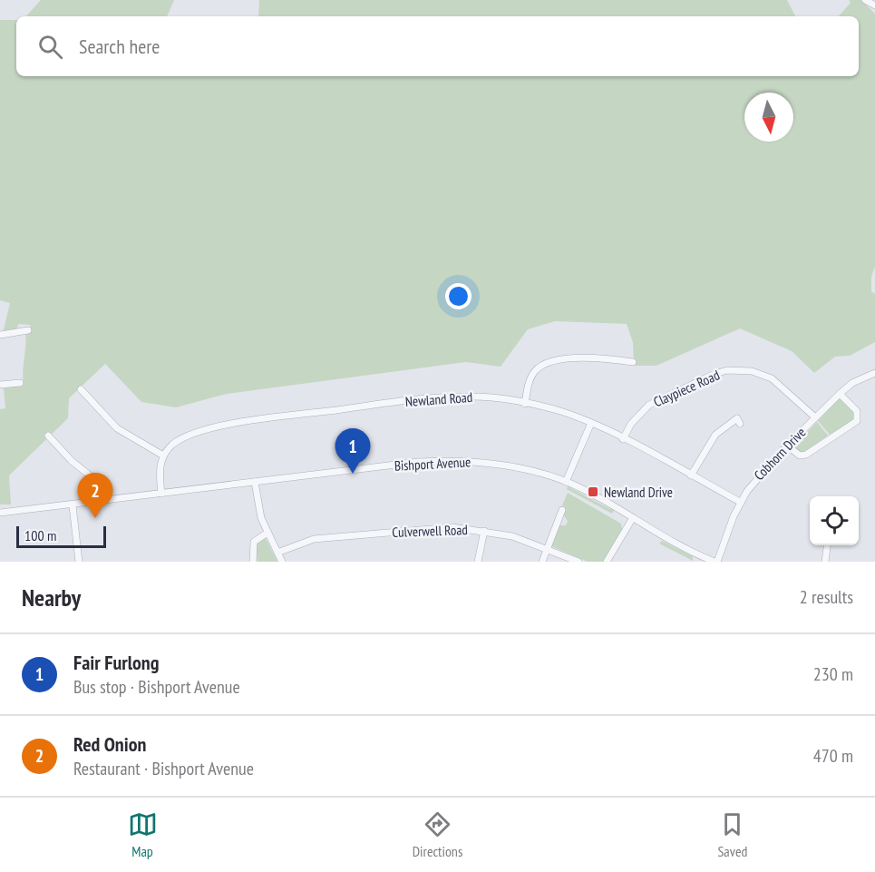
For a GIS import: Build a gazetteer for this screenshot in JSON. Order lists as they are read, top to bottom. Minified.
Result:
{"streets":{"street":["Claypiece Road","Newland Road","Cobhorn Drive","Bishport Avenue","Culverwell Road"]},"crossings":[["Claypiece Road","Newland Road"],["Claypiece Road","Cobhorn Drive"],["Newland Road","Cobhorn Drive"],["Cobhorn Drive","Bishport Avenue"]],"places":{"transit":["Newland Drive"]},"scale_bar":"100 m","north":"bottom","page":{"search":"Search here","pins":["1","2"],"scale":"100 m","heading":["Nearby","2 results"],"list":[{"mark":"1","name":"Fair Furlong","note":"Bus stop · Bishport Avenue","value":"230 m"},{"mark":"2","name":"Red Onion","note":"Restaurant · Bishport Avenue","value":"470 m"}],"nav":["Map","Directions","Saved"]}}
